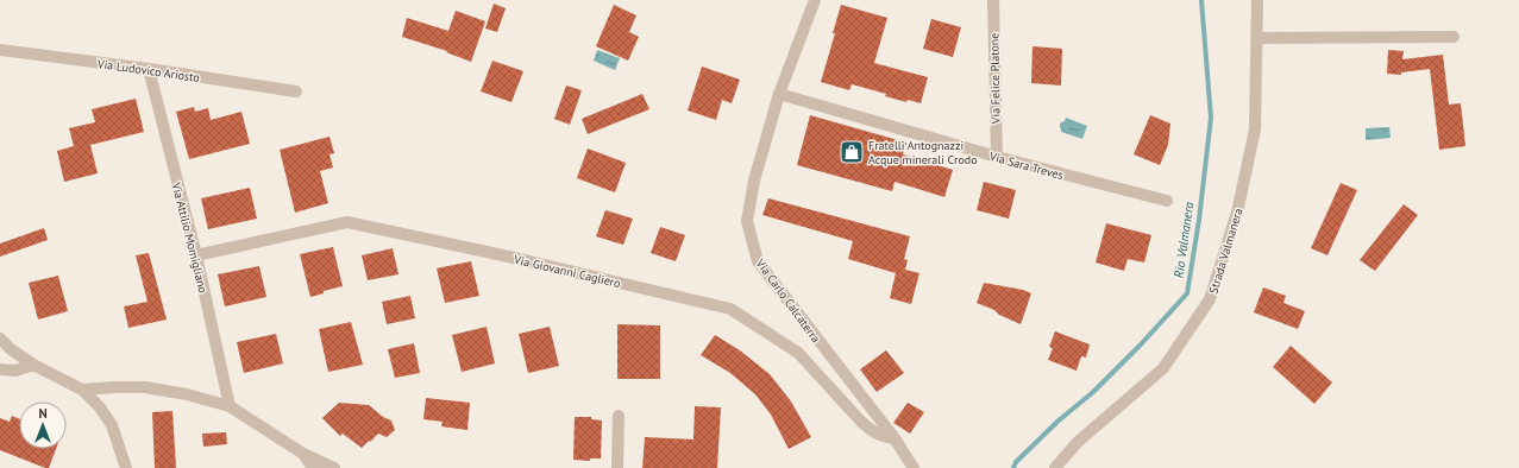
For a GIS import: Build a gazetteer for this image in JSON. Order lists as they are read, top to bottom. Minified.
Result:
{"streets":{"street":["Via Ludovico Ariosto","Via Felice Platone","Via Sara Treves","Via Attilio Momigliano","Strada Valmanera","Via Giovanni Cagliero","Via Carlo Calcaterra"]},"crossings":[["Via Ludovico Ariosto","Via Attilio Momigliano"],["Via Felice Platone","Via Sara Treves"],["Via Sara Treves","Via Carlo Calcaterra"],["Via Attilio Momigliano","Via Giovanni Cagliero"],["Via Giovanni Cagliero","Via Carlo Calcaterra"]],"water":["Rio Valmanera"],"places":{"shop":["Fratelli Antognazzi Acque minerali Crodo"]},"north":"top"}
